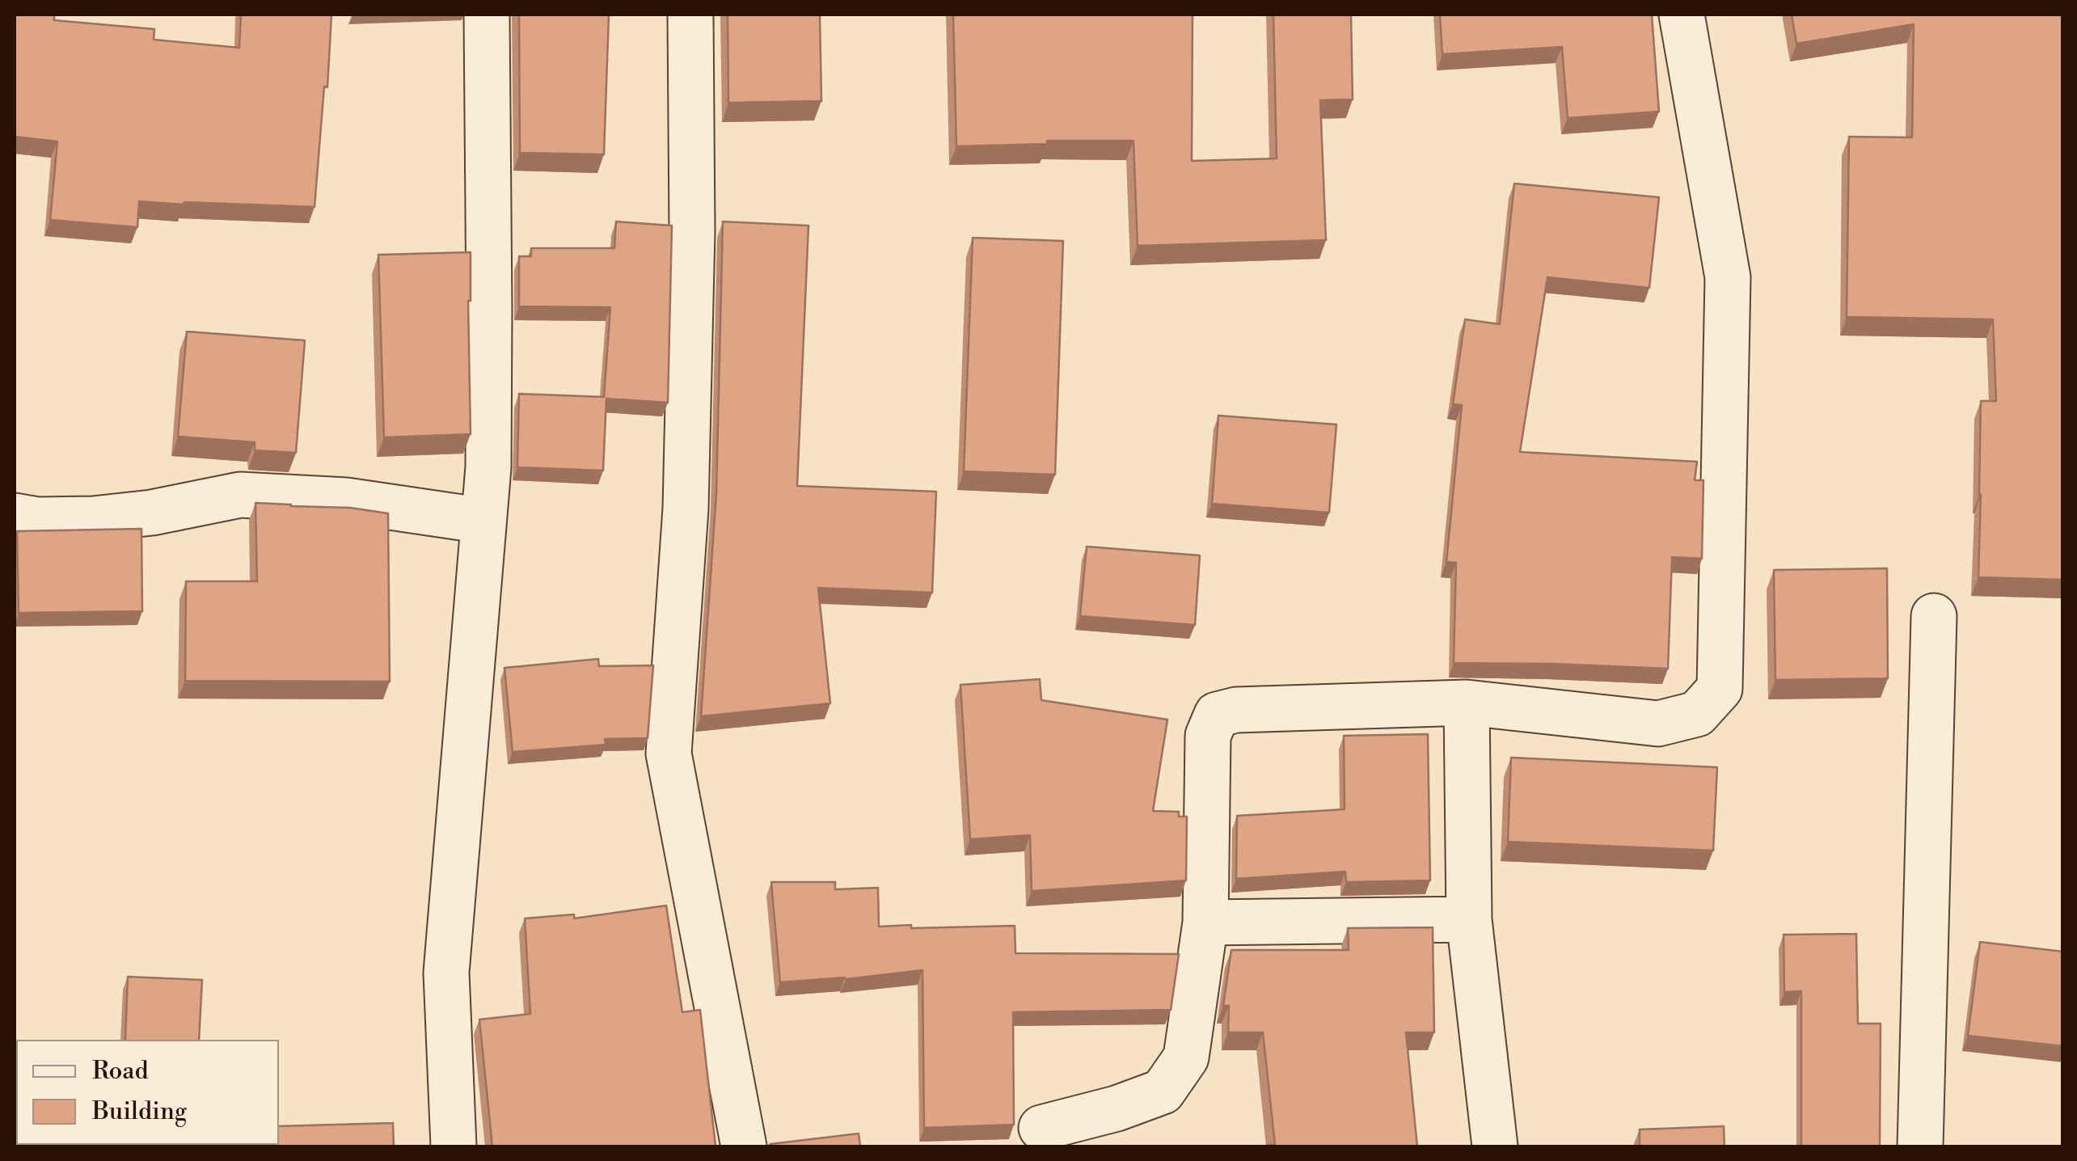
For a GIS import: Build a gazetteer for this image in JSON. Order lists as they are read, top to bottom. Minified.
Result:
{"legend":["Road","Building"]}
